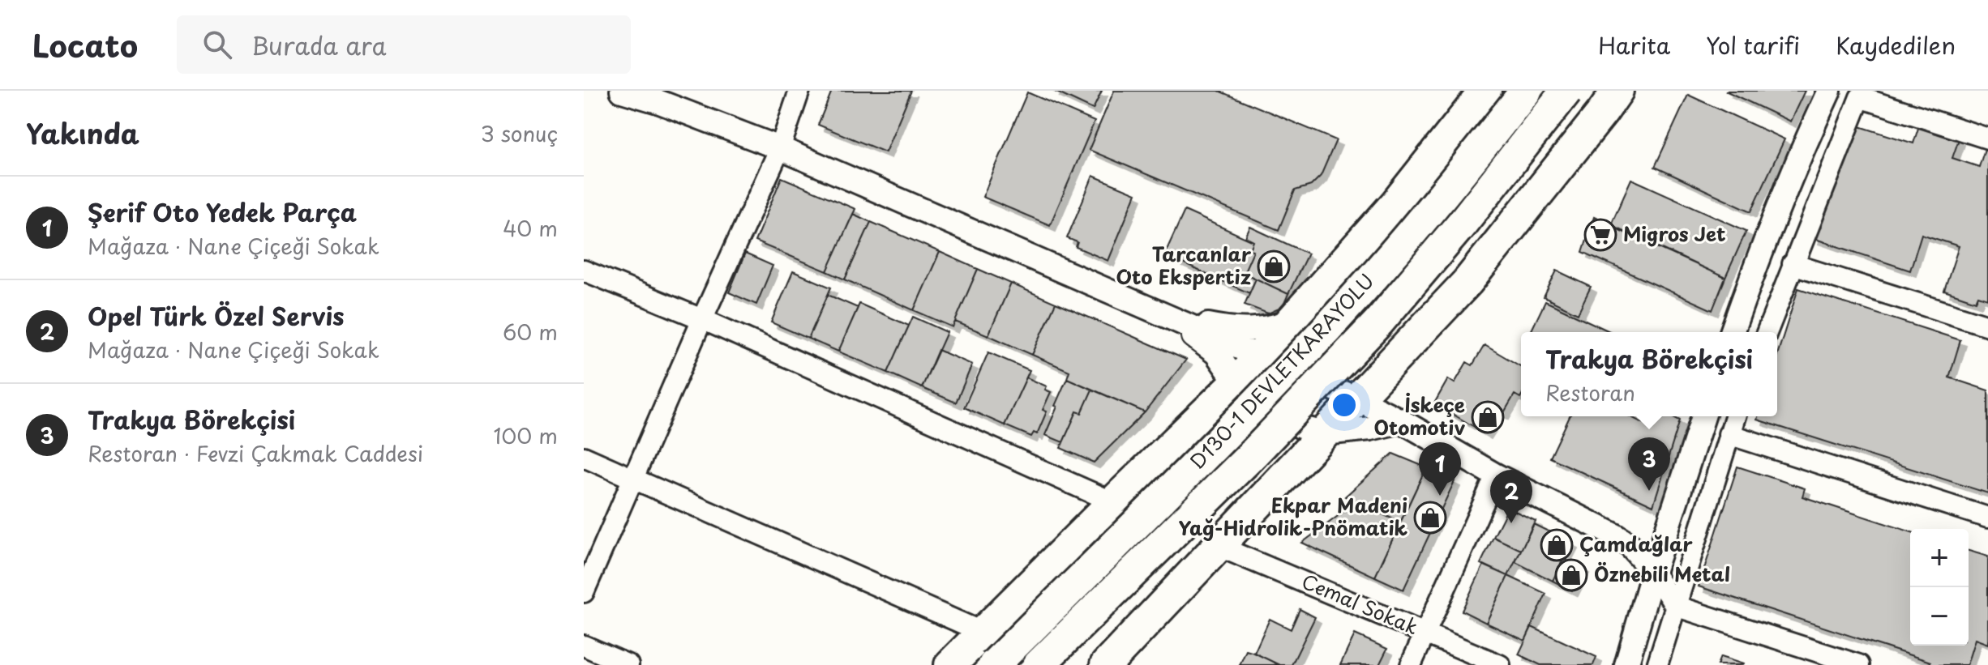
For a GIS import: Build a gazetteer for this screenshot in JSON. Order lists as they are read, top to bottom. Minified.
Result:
{"streets":{"highway":["D130-1 DEVLETKARAYOLU"],"street":["Cemal Sokak"]},"places":{"supermarket":["Migros Jet"],"shop":["Tarcanlar Oto Ekspertiz","İskeçe Otomotiv","Ekpar Madeni Yağ-Hidrolik-Pnömatik","Çamdağlar","Öznebili Metal"]},"page":{"header":"Locato","search":"Burada ara","nav":["Harita","Yol tarifi","Kaydedilen"],"heading":["Yakında","3 sonuç"],"list":[{"mark":"1","name":"Şerif Oto Yedek Parça","note":"Mağaza · Nane Çiçeği Sokak","value":"40 m"},{"mark":"2","name":"Opel Türk Özel Servis","note":"Mağaza · Nane Çiçeği Sokak","value":"60 m"},{"mark":"3","name":"Trakya Börekçisi","note":"Restoran · Fevzi Çakmak Caddesi","value":"100 m"}],"popup":["Trakya Börekçisi","Restoran"],"pins":["3","1","2"],"map_buttons":["+","−"]}}
